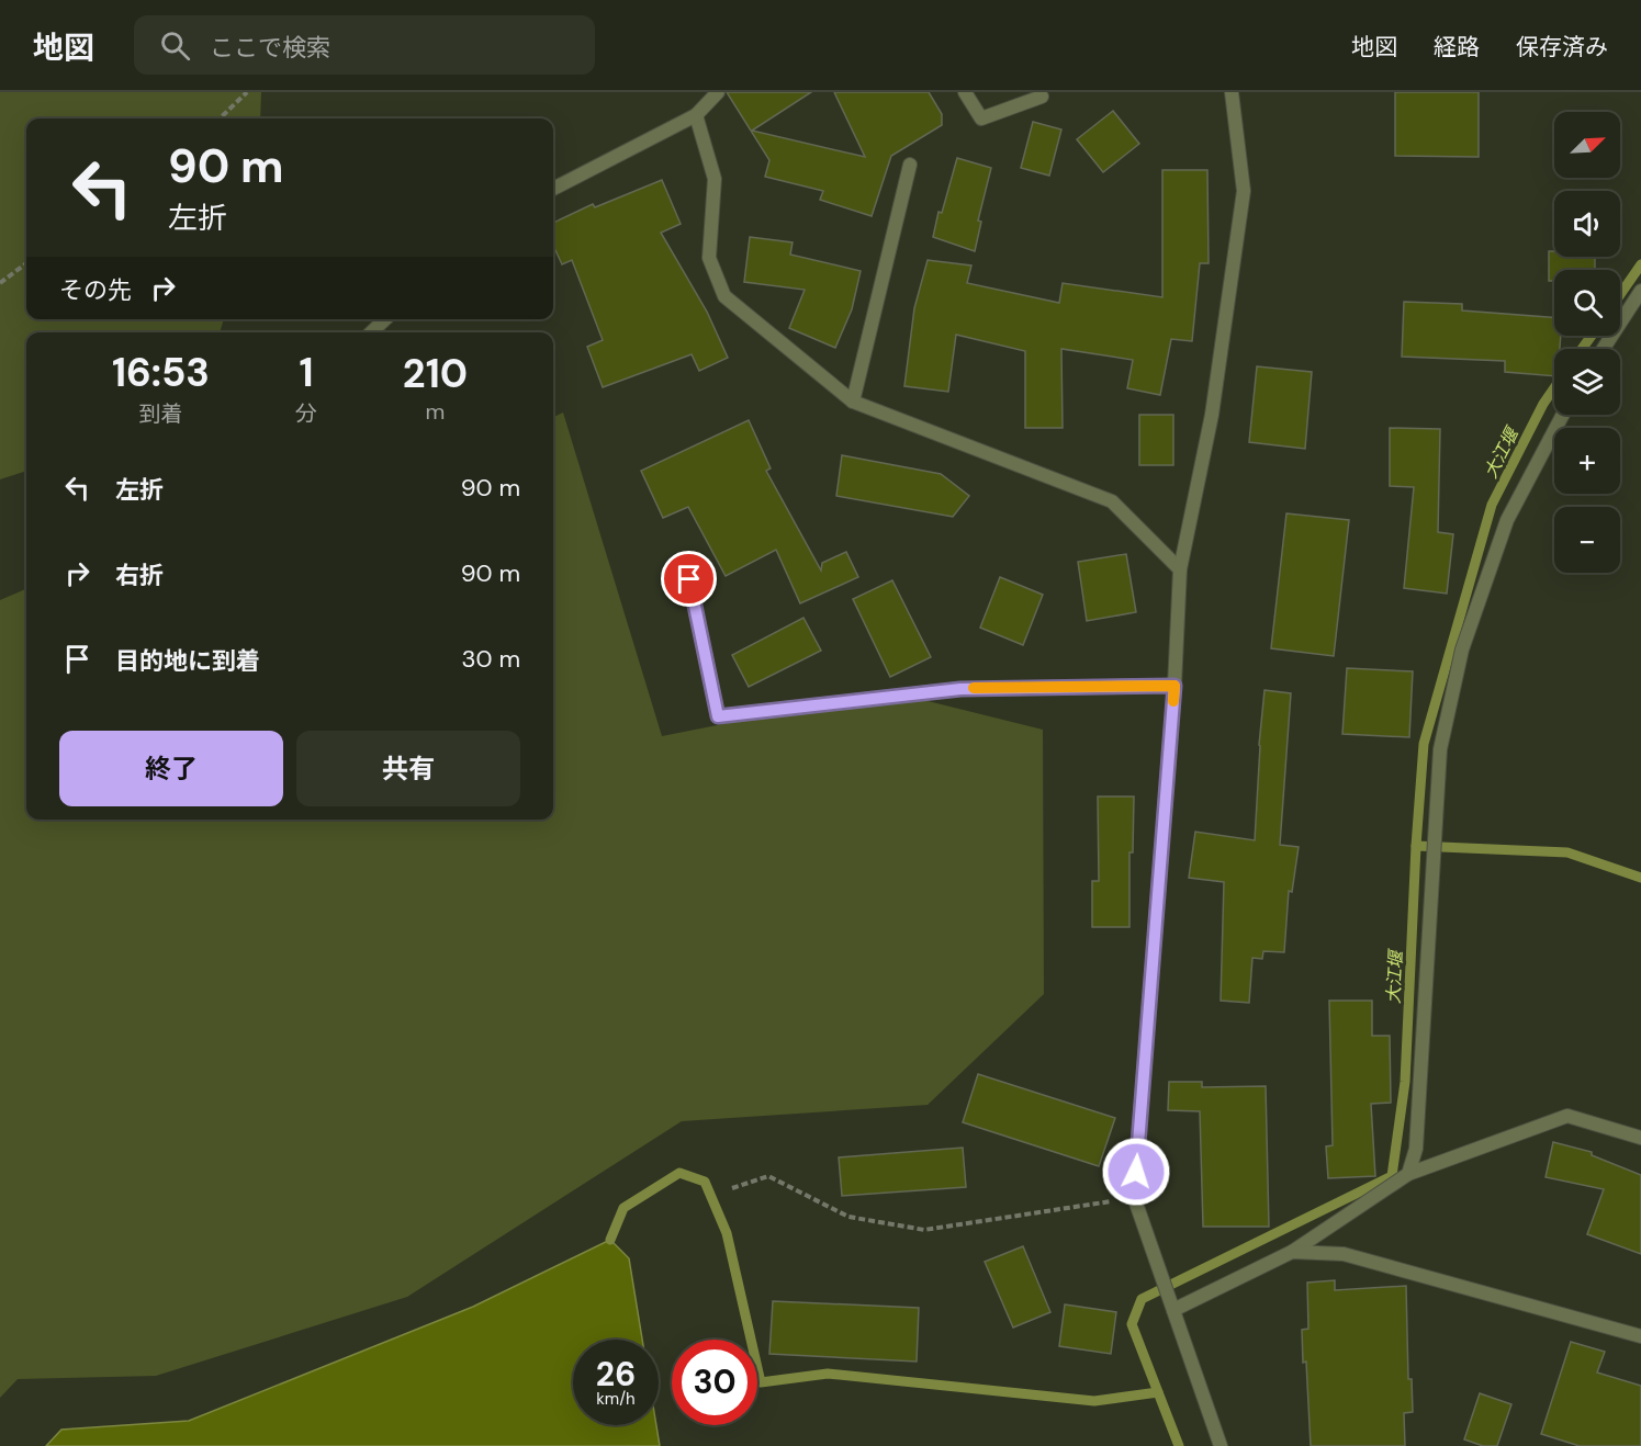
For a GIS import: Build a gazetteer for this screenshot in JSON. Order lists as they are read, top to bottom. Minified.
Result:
{"water":["大江堰"],"north":"top right","page":{"header":"地図","search":"ここで検索","nav":["地図","経路","保存済み"],"map_buttons":["+","−"],"turn":["90 m","左折"],"then":"その先","eta":["16:53","到着","1","分","210","m"],"list":[{"name":"左折","value":"90 m"},{"name":"右折","value":"90 m"},{"name":"目的地に到着","value":"30 m"}],"buttons":["終了","共有"],"speed":"26 km/h","limit":"30"}}
